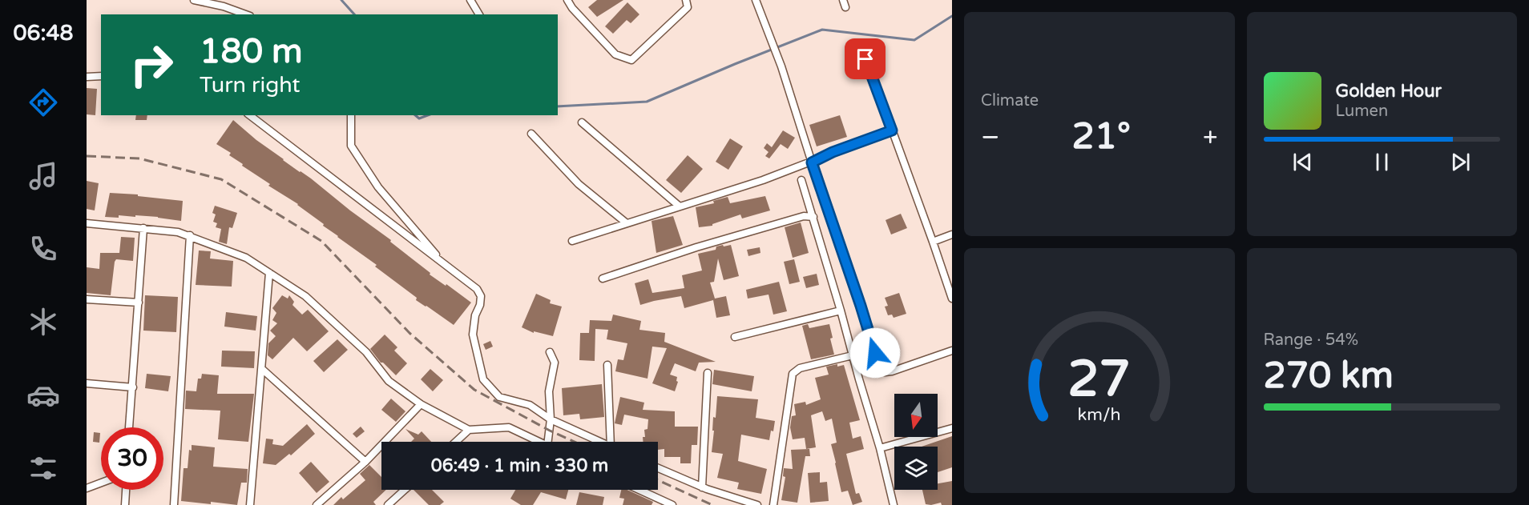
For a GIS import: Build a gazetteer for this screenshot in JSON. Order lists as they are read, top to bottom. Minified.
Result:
{"north":"bottom","page":{"tabs":"06:48","tile":["Climate",["Range · 54%","270 km"]],"turn":["180 m","Turn right"],"song":["Golden Hour","Lumen"],"heat":["−","21°","+"],"limit":"30","trip":"06:49 · 1 min · 330 m","gauge":["27","km/h"]}}
